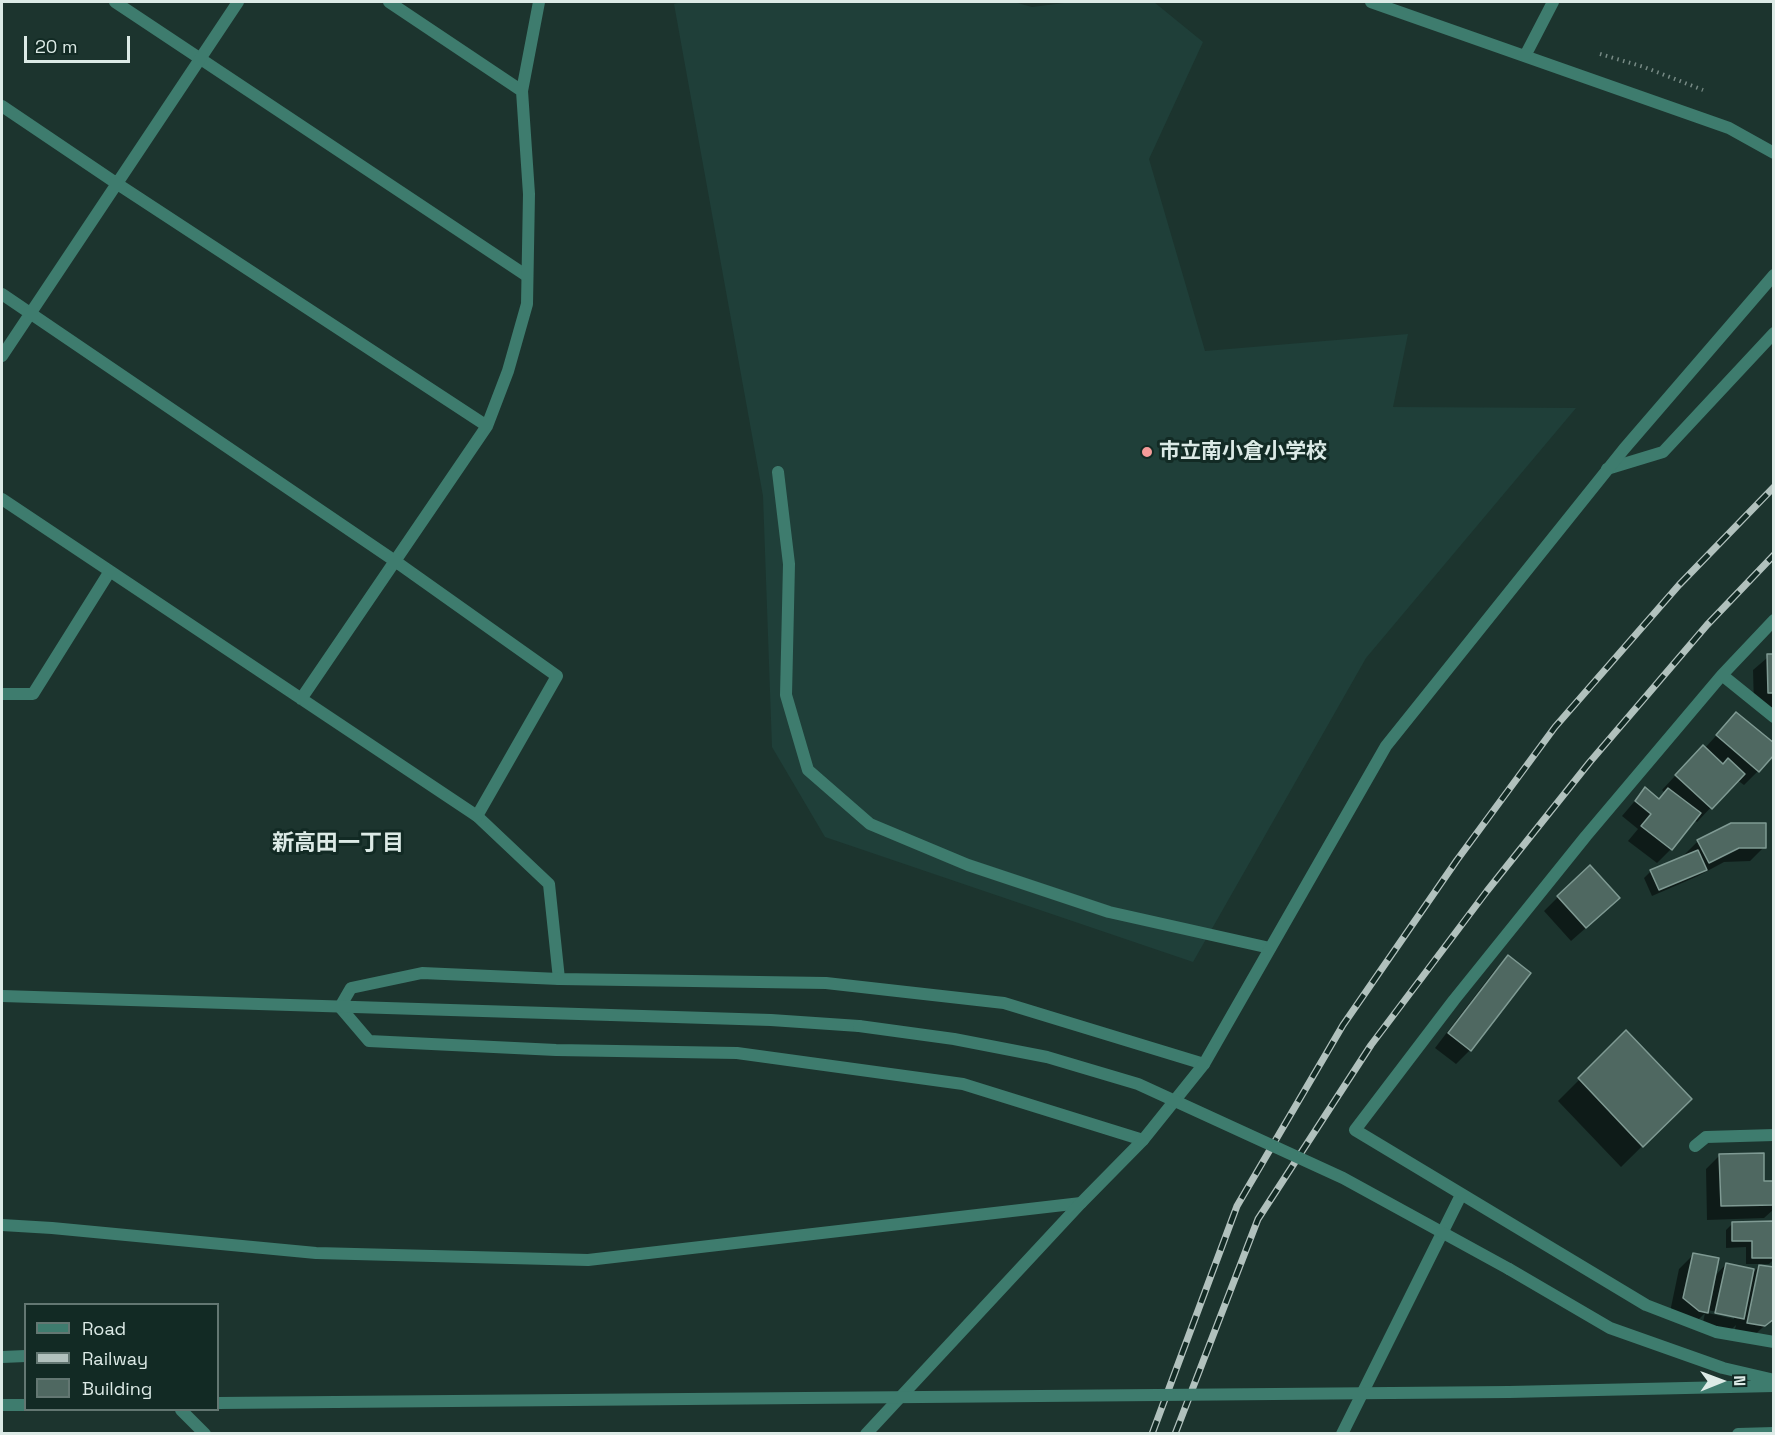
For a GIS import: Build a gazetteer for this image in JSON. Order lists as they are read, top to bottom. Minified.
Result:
{"districts":["新高田一丁目"],"places":["市立南小倉小学校"],"legend":["Road","Railway","Building"],"scale_bar":"20 m","north":"right"}
